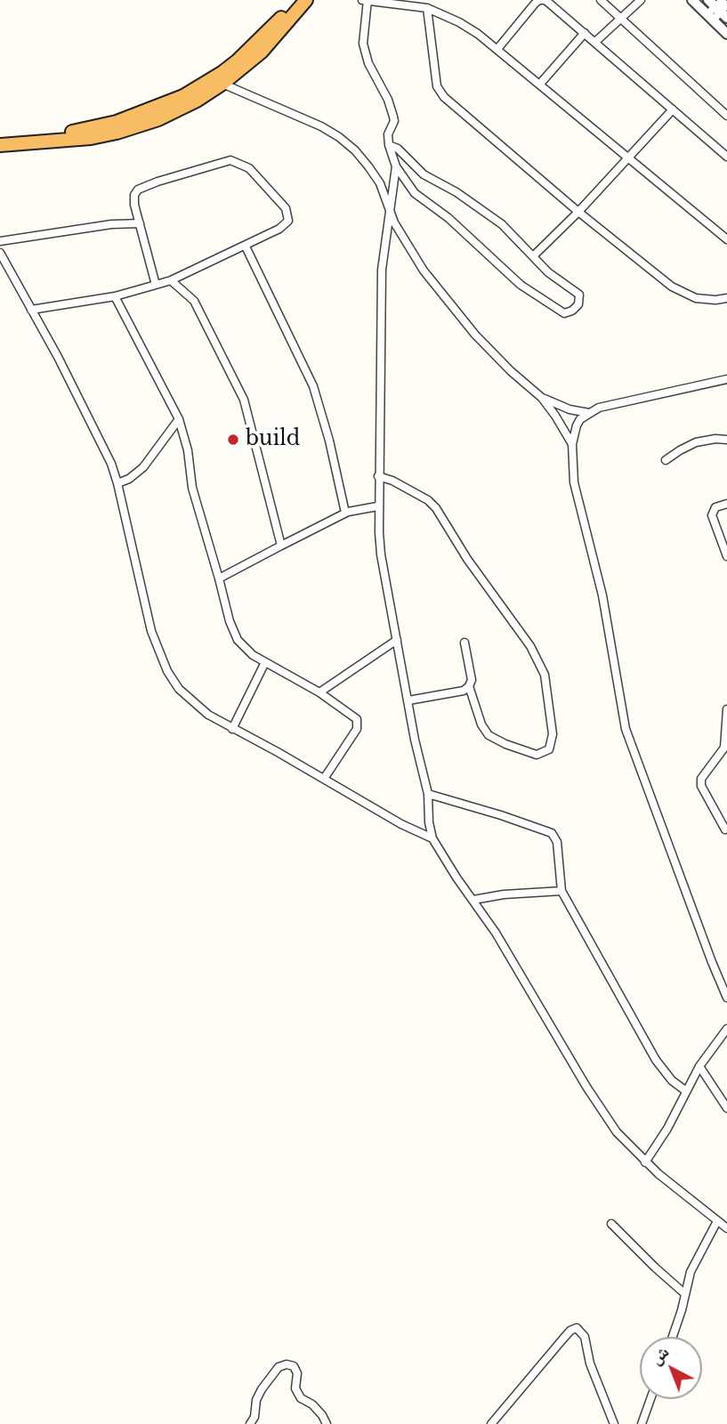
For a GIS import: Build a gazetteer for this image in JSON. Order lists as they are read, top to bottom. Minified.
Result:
{"places":["build"],"north":"top left"}
